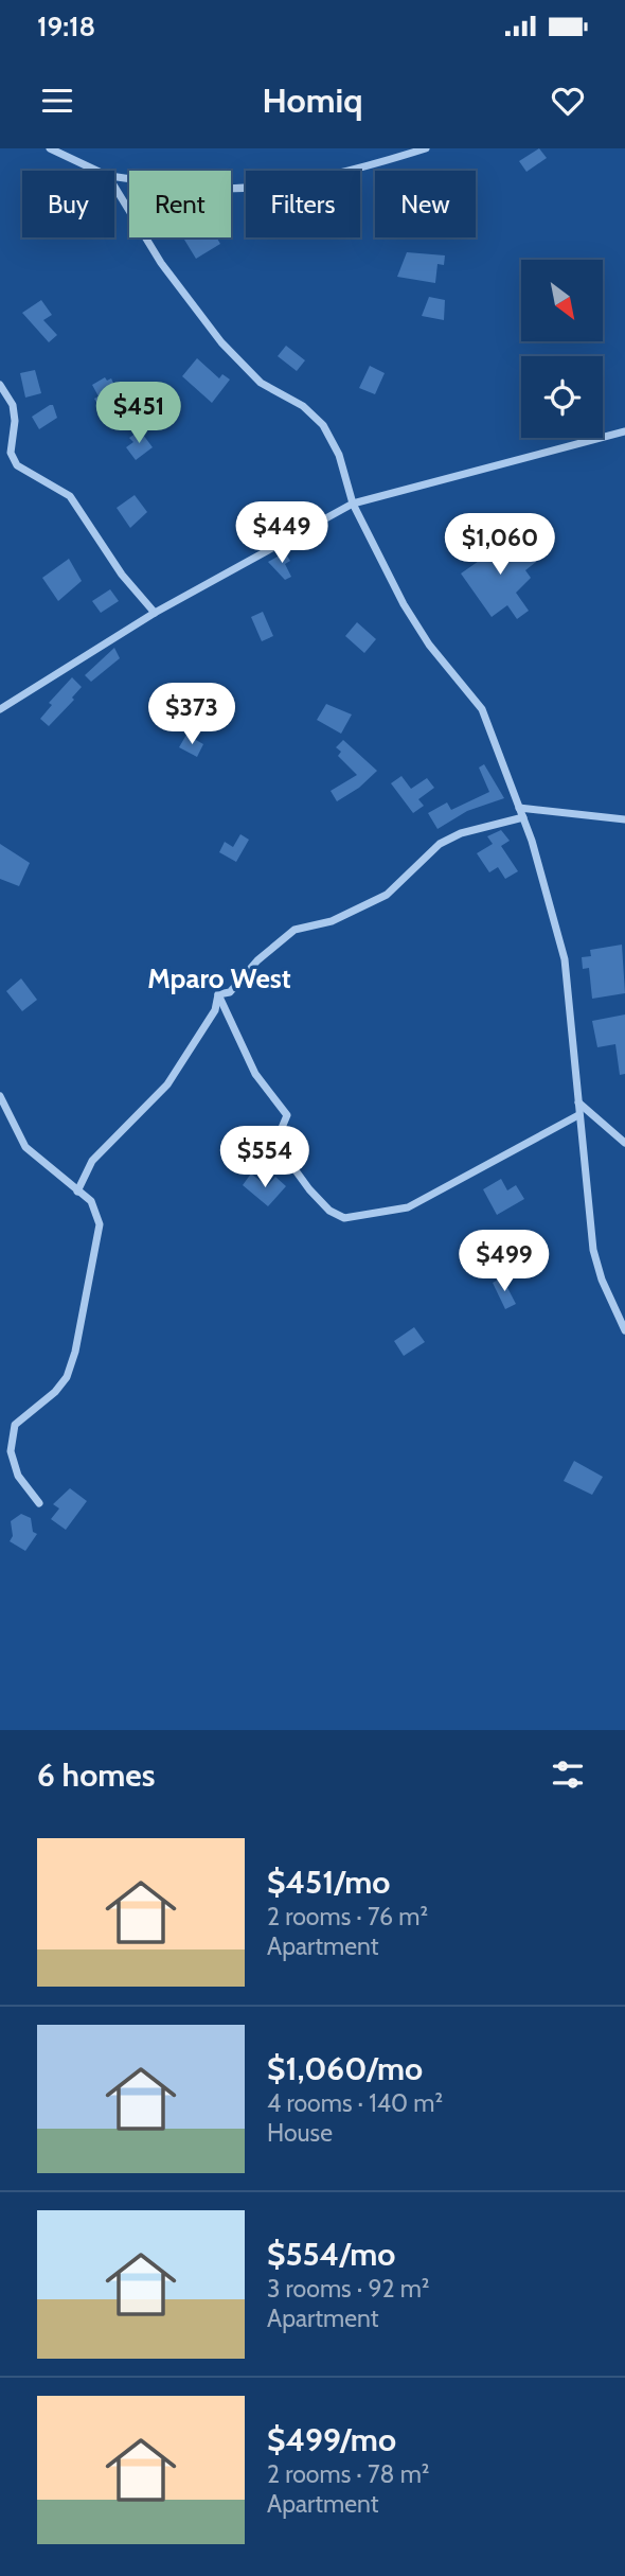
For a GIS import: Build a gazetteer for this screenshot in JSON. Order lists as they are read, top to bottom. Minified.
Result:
{"districts":["Mparo West"],"north":"bottom right","page":{"status":"19:18","header":"Homiq","chip":["Buy","Rent","Filters","New"],"price":["$451","$449","$1,060","$373","$554","$499"],"heading":"6 homes","list":[{"name":"$451/mo","note":"2 rooms · 76 m² · Apartment"},{"name":"$1,060/mo","note":"4 rooms · 140 m² · House"},{"name":"$554/mo","note":"3 rooms · 92 m² · Apartment"},{"name":"$499/mo","note":"2 rooms · 78 m² · Apartment"}]}}
